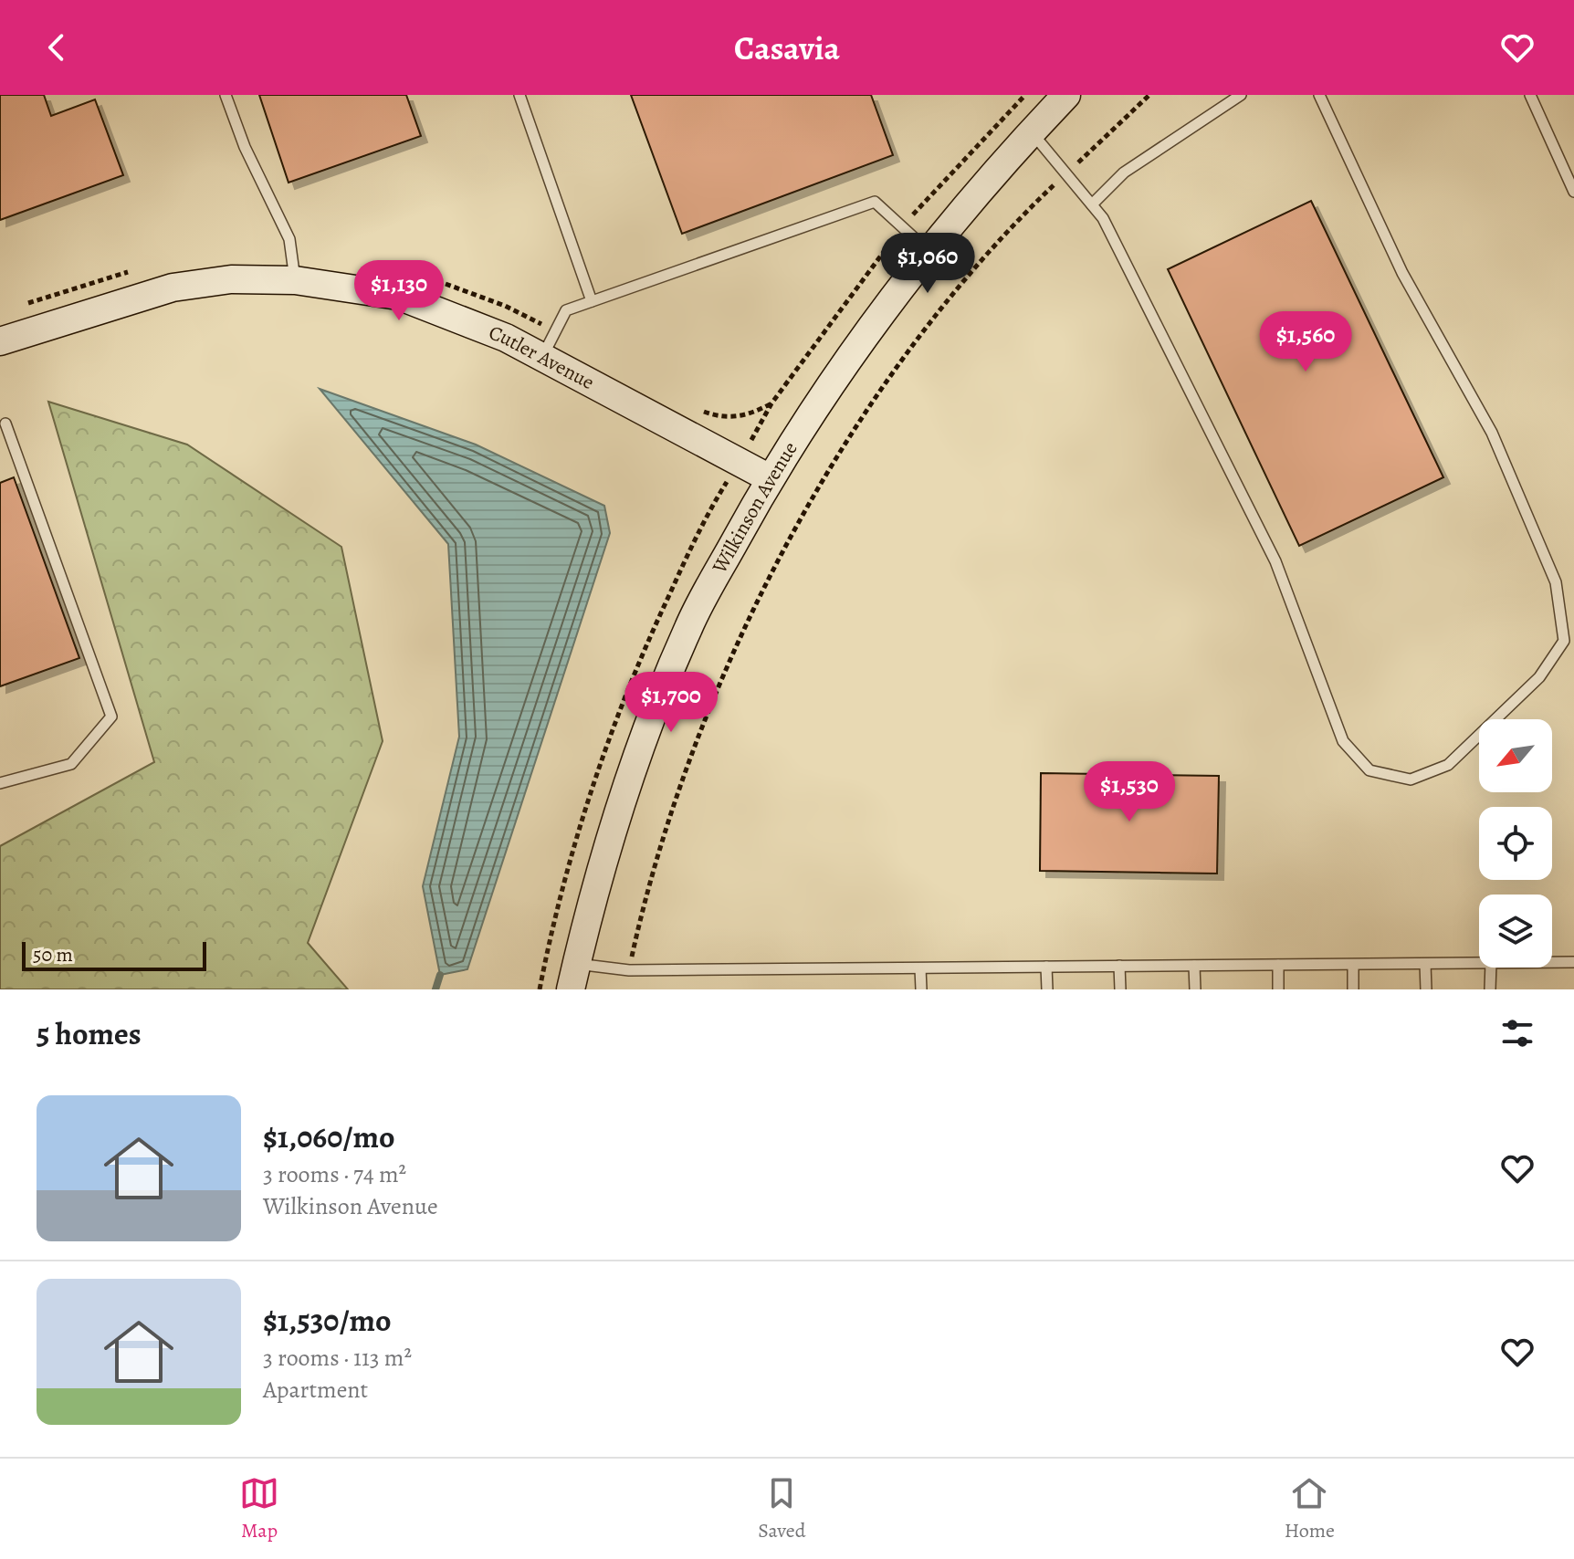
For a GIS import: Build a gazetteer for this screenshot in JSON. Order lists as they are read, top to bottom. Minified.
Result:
{"streets":{"street":["Cutler Avenue","Wilkinson Avenue"]},"crossings":[["Cutler Avenue","Wilkinson Avenue"]],"scale_bar":"50 m","north":"bottom left","page":{"header":"Casavia","price":["$1,060","$1,130","$1,560","$1,700","$1,530"],"scale":"50 m","heading":"5 homes","list":[{"name":"$1,060/mo","note":"3 rooms · 74 m² · Wilkinson Avenue"},{"name":"$1,530/mo","note":"3 rooms · 113 m² · Apartment"}],"tabs":["Map","Saved","Home"]}}
